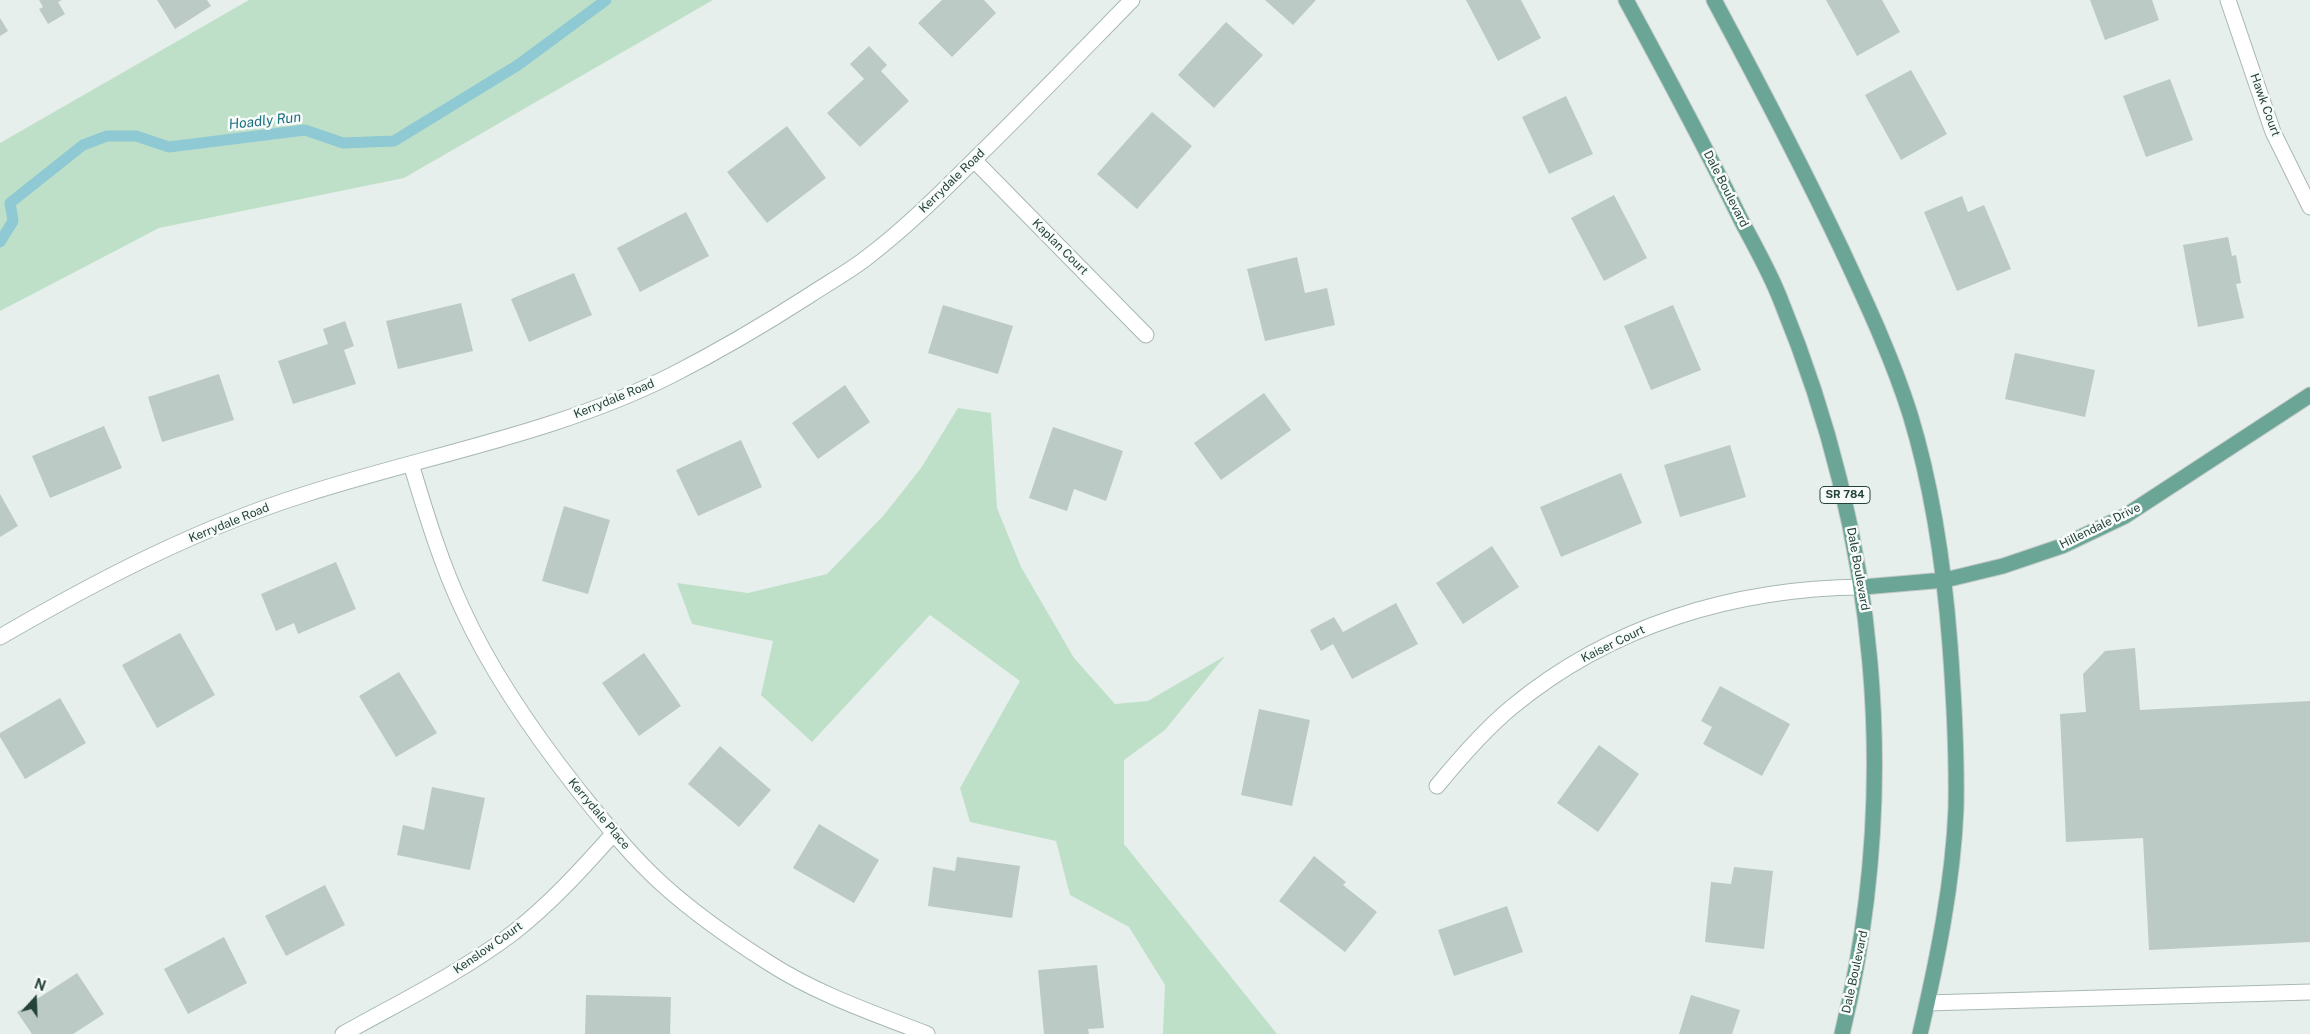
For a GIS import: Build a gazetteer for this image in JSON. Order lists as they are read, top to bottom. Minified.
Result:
{"streets":{"main road":["Dale Boulevard","SR 784","Hillendale Drive"],"street":["Hawk Court","Kerrydale Road","Kaplan Court","Kaiser Court","Kerrydale Place","Kenslow Court"]},"crossings":[["Kerrydale Road","Kaplan Court"],["Kerrydale Road","Kerrydale Place"],["Dale Boulevard","Hillendale Drive"],["Dale Boulevard","Kaiser Court"],["Hillendale Drive","Kaiser Court"],["Kerrydale Place","Kenslow Court"]],"water":["Hoadly Run"],"north":"top"}
